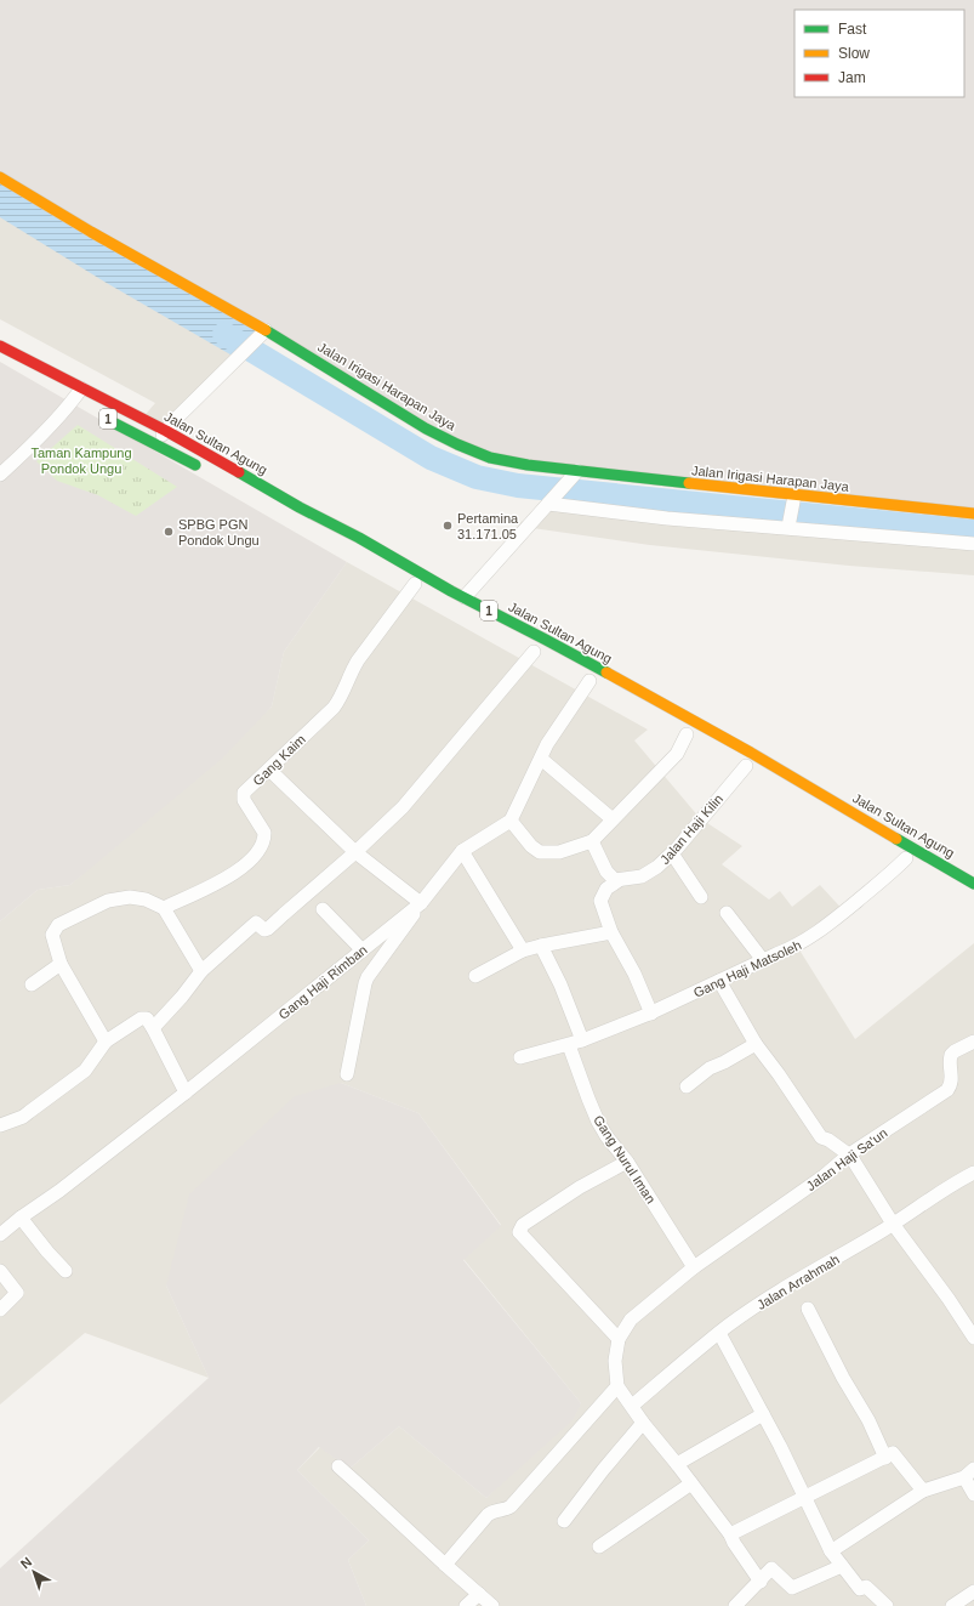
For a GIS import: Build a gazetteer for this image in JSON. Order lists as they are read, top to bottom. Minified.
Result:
{"streets":{"main road":["Jalan Irigasi Harapan Jaya","1","Jalan Sultan Agung"],"street":["Gang Kaim","Jalan Haji Kilin","Gang Haji Matsoleh","Gang Haji Rimban","Gang Nurul Iman","Jalan Haji Sa'un","Jalan Arrahmah"]},"crossings":[["Jalan Sultan Agung","Gang Kaim"],["Gang Haji Matsoleh","Gang Nurul Iman"],["Gang Nurul Iman","Jalan Haji Sa'un"]],"parks":["Taman Kampung Pondok Ungu"],"places":["Pertamina 31.171.05","SPBG PGN Pondok Ungu"],"legend":["Fast","Slow","Jam"],"north":"top left"}
